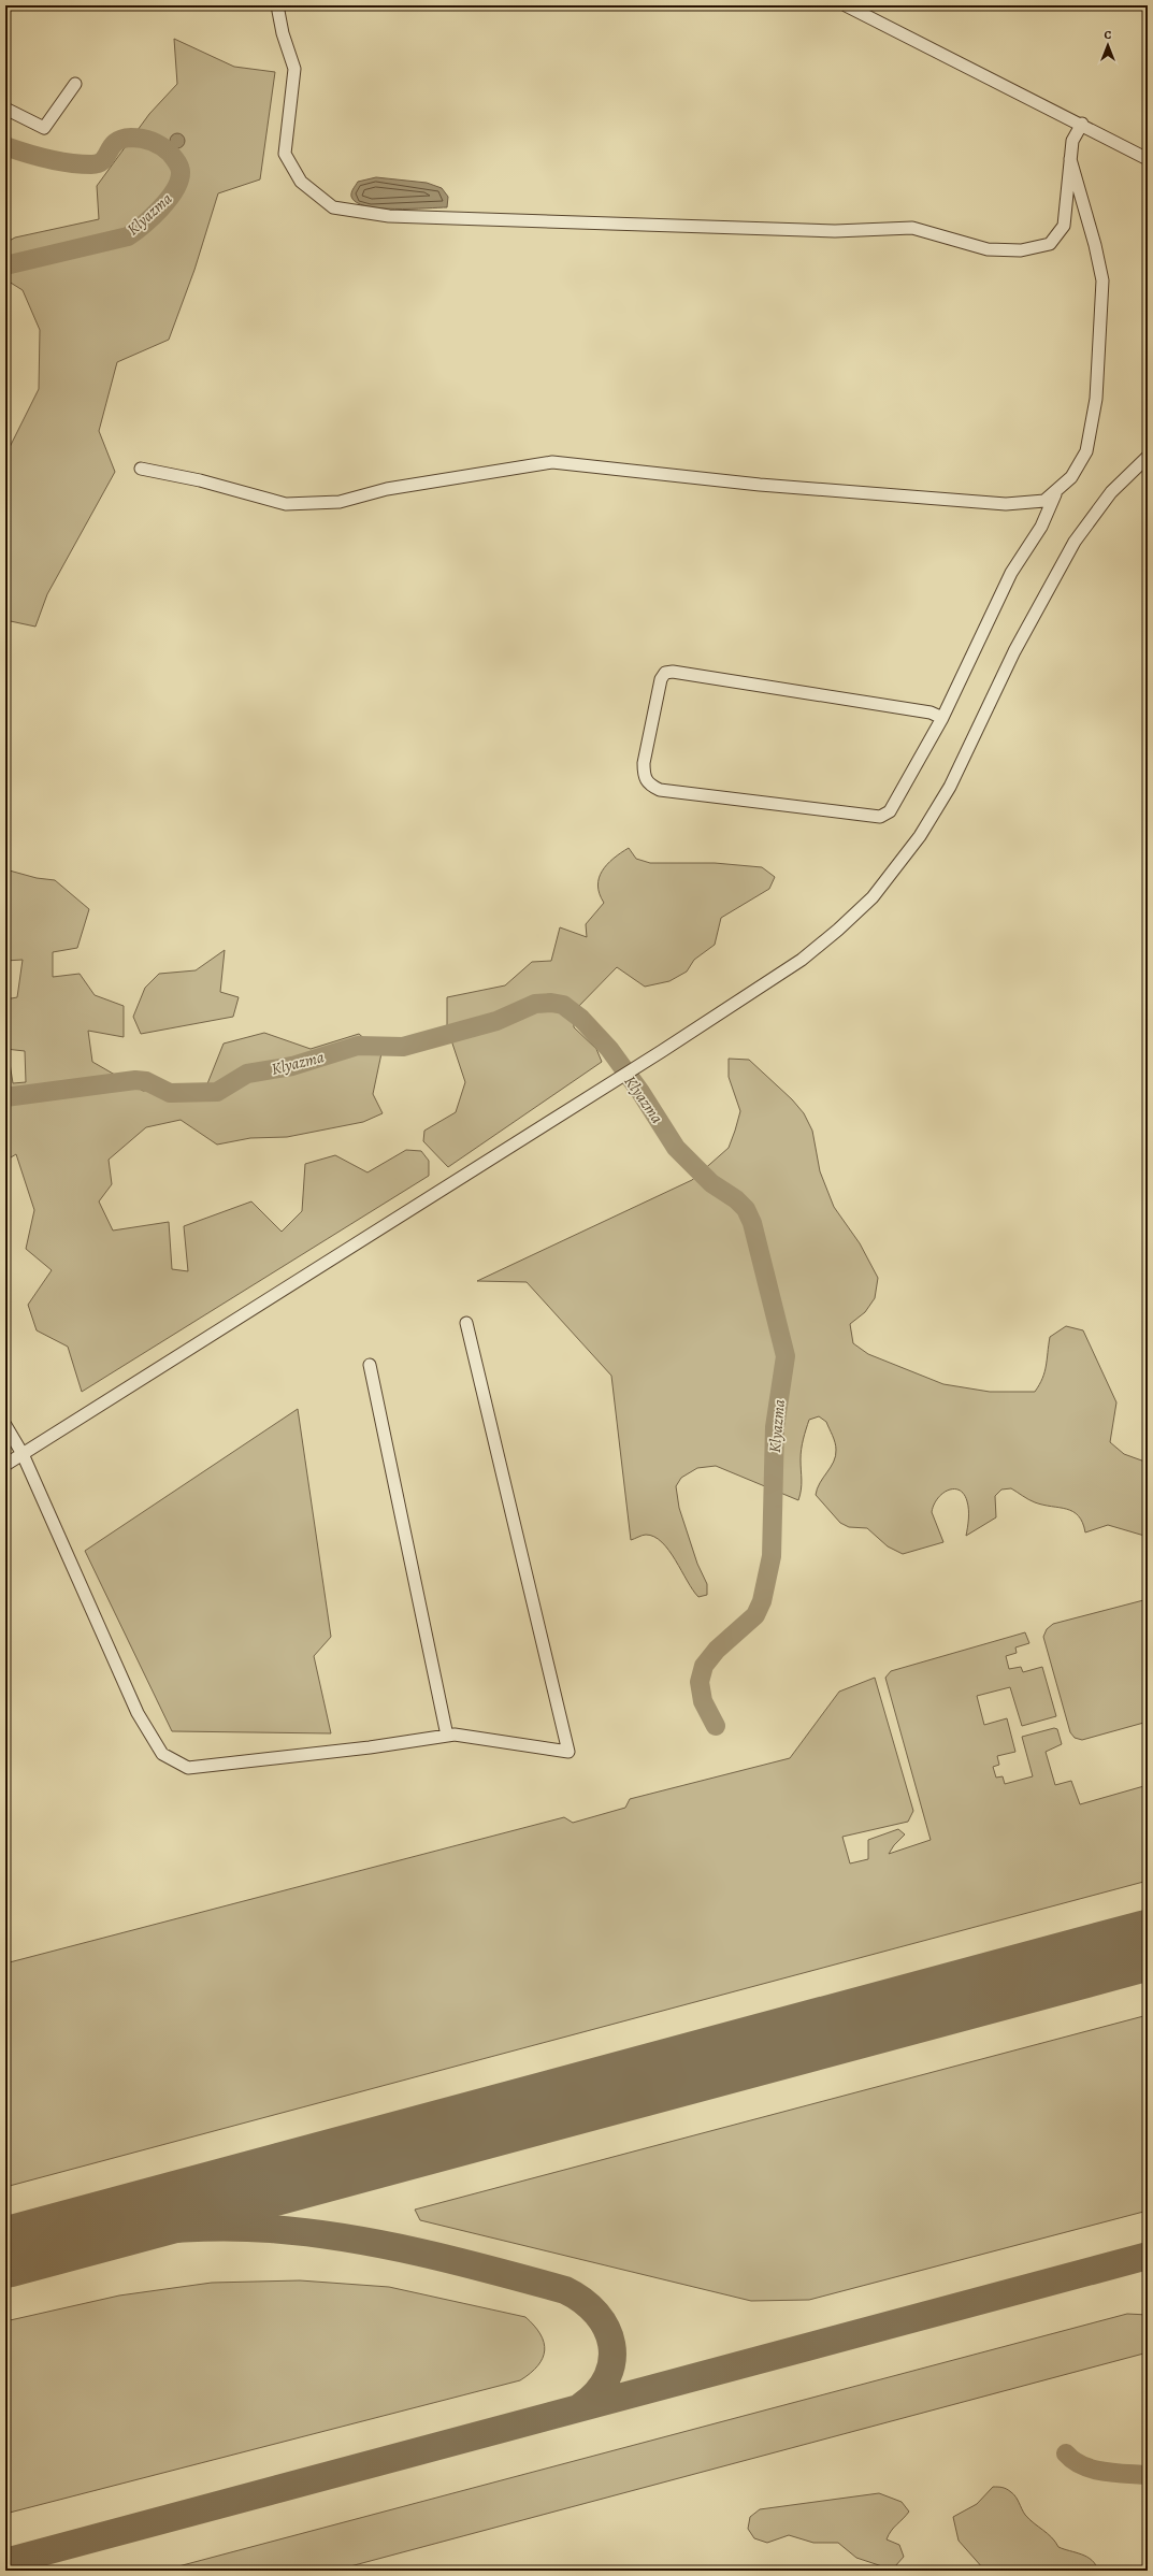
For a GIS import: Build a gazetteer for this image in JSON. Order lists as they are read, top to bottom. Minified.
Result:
{"water":["Klyazma"],"north":"top"}
